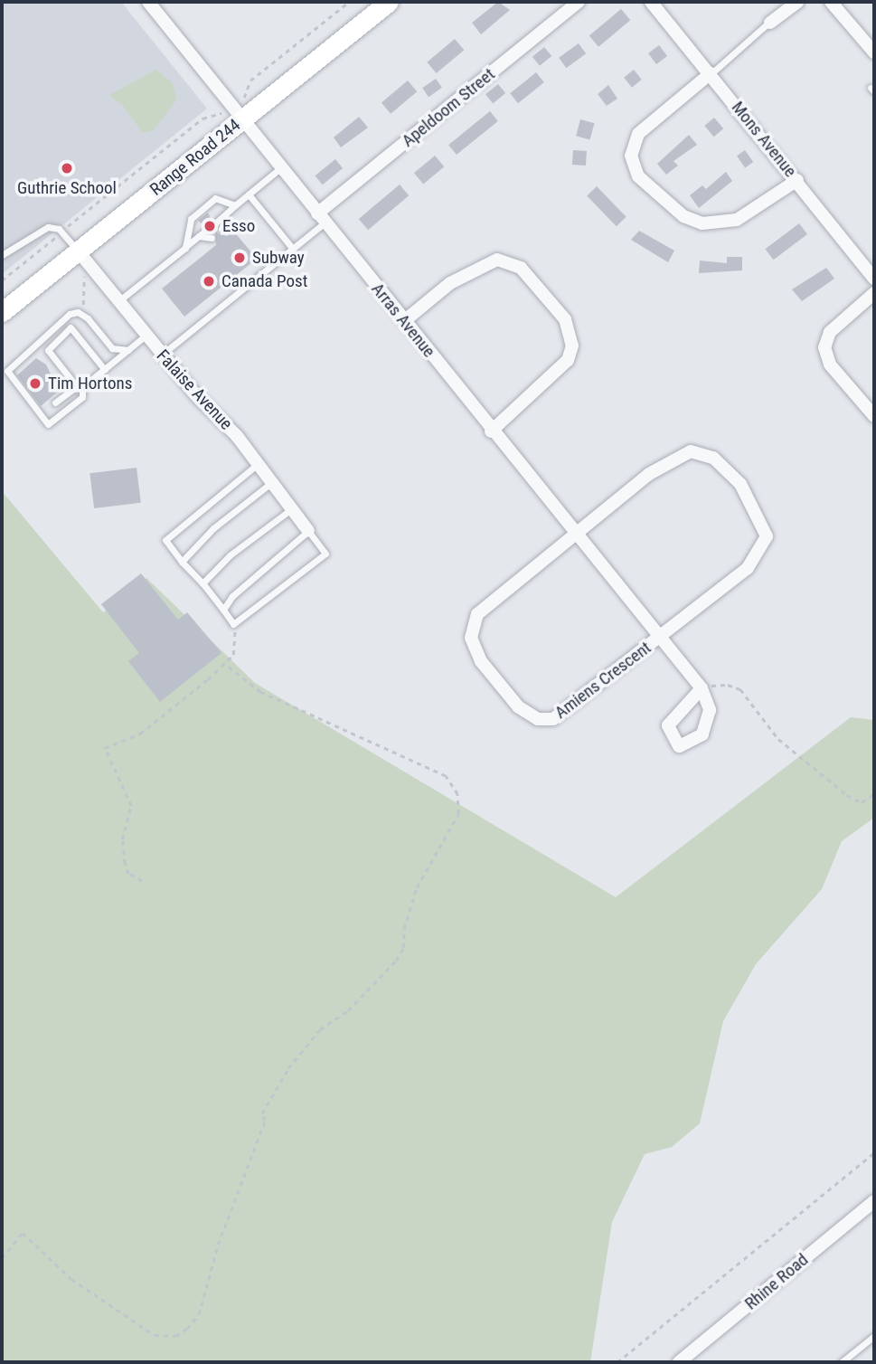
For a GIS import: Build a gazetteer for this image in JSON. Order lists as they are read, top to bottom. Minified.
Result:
{"streets":{"street":["Apeldoom Street","Mons Avenue","Range Road 244","Arras Avenue","Falaise Avenue","Amiens Crescent","Rhine Road"]},"crossings":[["Apeldoom Street","Arras Avenue"],["Range Road 244","Arras Avenue"],["Range Road 244","Falaise Avenue"],["Arras Avenue","Amiens Crescent"]],"places":["Guthrie School","Esso","Subway","Canada Post","Tim Hortons"]}
